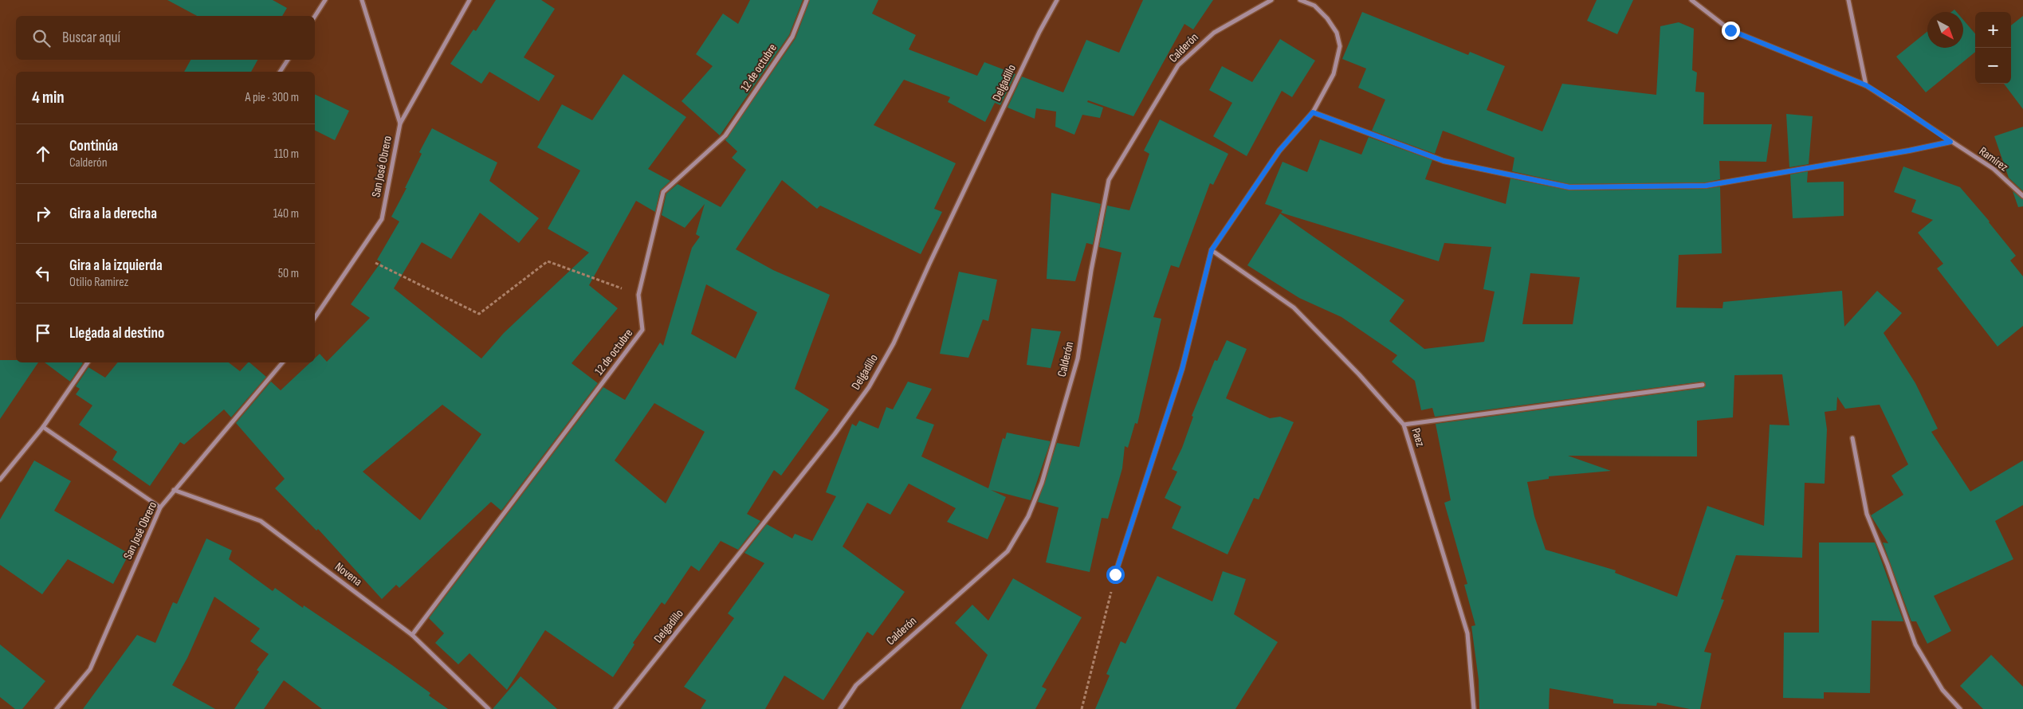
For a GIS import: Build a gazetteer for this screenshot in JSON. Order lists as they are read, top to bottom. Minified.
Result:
{"streets":{"street":["Calderón","12 de octubre","Delgadillo","Ramírez","San José Obrero","Paez","Novena"]},"crossings":[["12 de octubre","Novena"],["San José Obrero","Novena"]],"north":"bottom right","page":{"map_buttons":["+","−"],"search":"Buscar aquí","heading":["4 min","A pie · 300 m"],"list":[["Continúa","Calderón","110 m"],["Gira a la derecha","140 m"],["Gira a la izquierda","Otilio Ramirez","50 m"],"Llegada al destino"]}}
